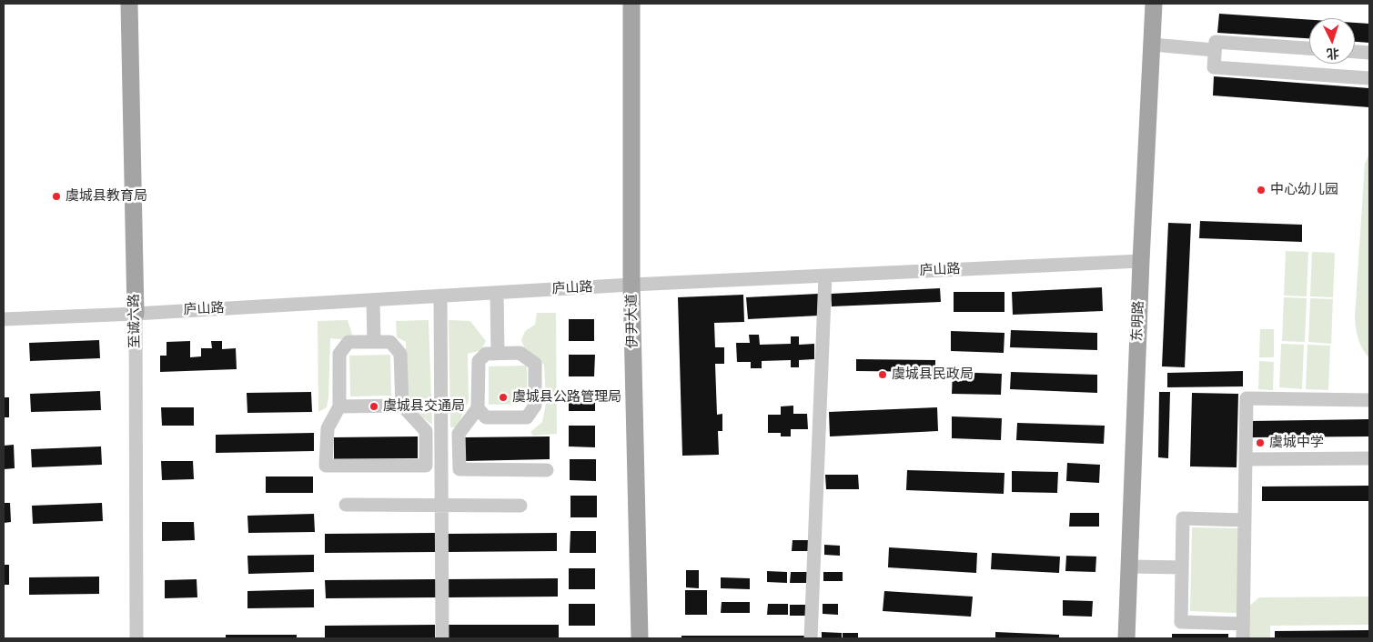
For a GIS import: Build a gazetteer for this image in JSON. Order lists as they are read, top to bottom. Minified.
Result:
{"streets":{"main road":["至诚六路","伊尹大道","东明路"],"street":["庐山路"]},"crossings":[["庐山路","至诚六路"],["庐山路","伊尹大道"],["庐山路","东明路"]],"places":["中心幼儿园","虞城县教育局","虞城县民政局","虞城县公路管理局","虞城县交通局","虞城中学"],"north":"bottom"}
